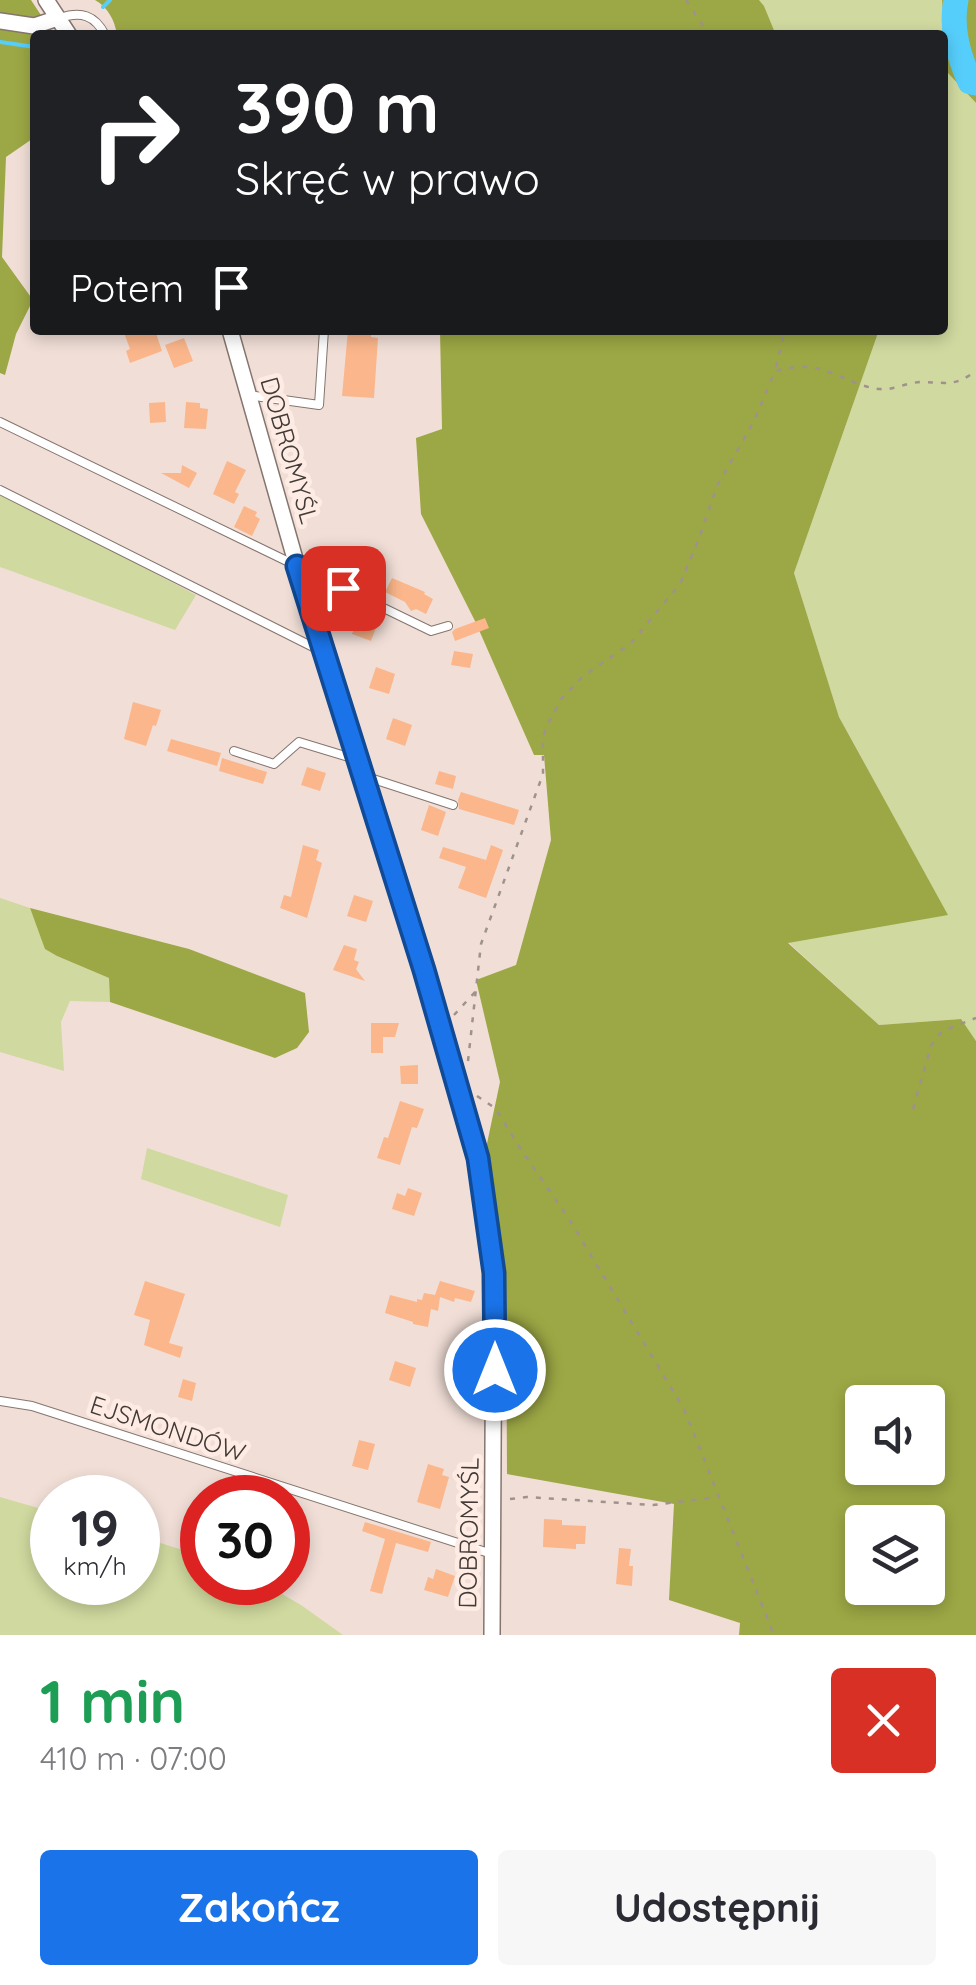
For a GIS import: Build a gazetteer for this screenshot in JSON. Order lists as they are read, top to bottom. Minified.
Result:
{"streets":{"street":["DOBROMYŚL"],"lane":["EJSMONDÓW"]},"crossings":[["DOBROMYŚL","EJSMONDÓW"]],"page":{"turn":["390 m","Skręć w prawo"],"then":"Potem","speed":"19 km/h","limit":"30","heading":["1 min","410 m · 07:00"],"buttons":["Zakończ","Udostępnij"]}}
